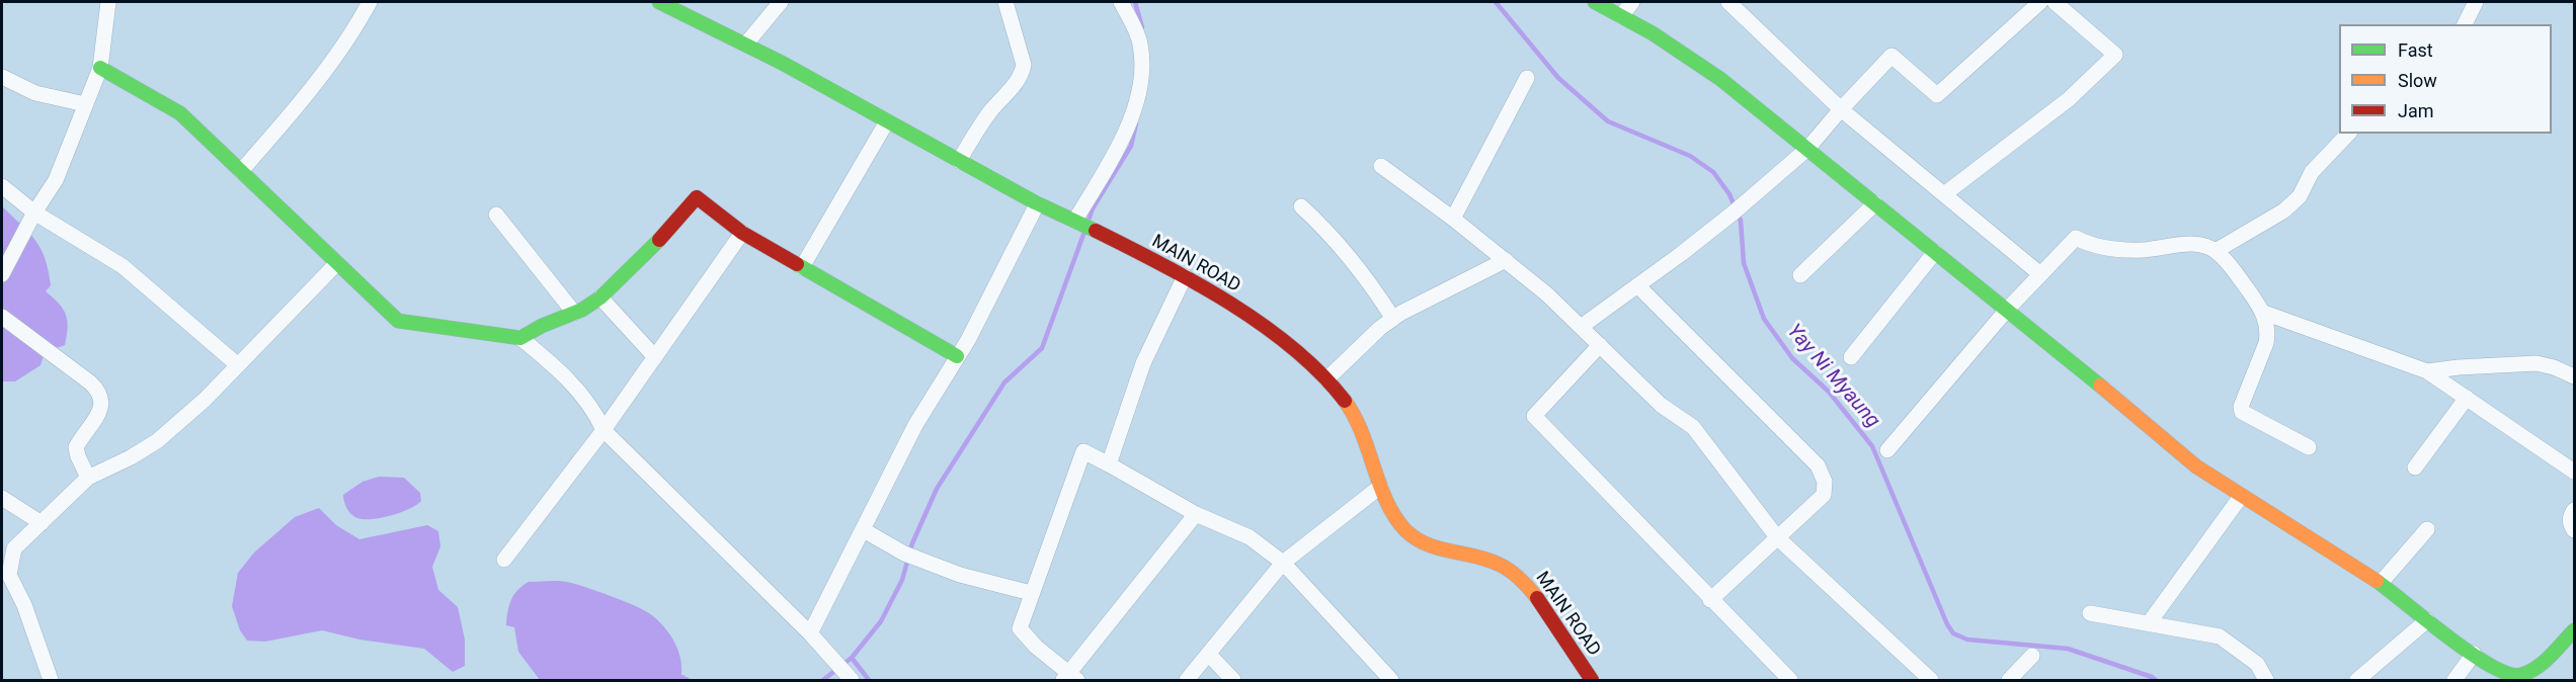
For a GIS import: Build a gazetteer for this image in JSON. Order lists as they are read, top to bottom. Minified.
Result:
{"streets":{"street":["MAIN ROAD"]},"water":["Yay Ni Myaung"],"legend":["Fast","Slow","Jam"]}
